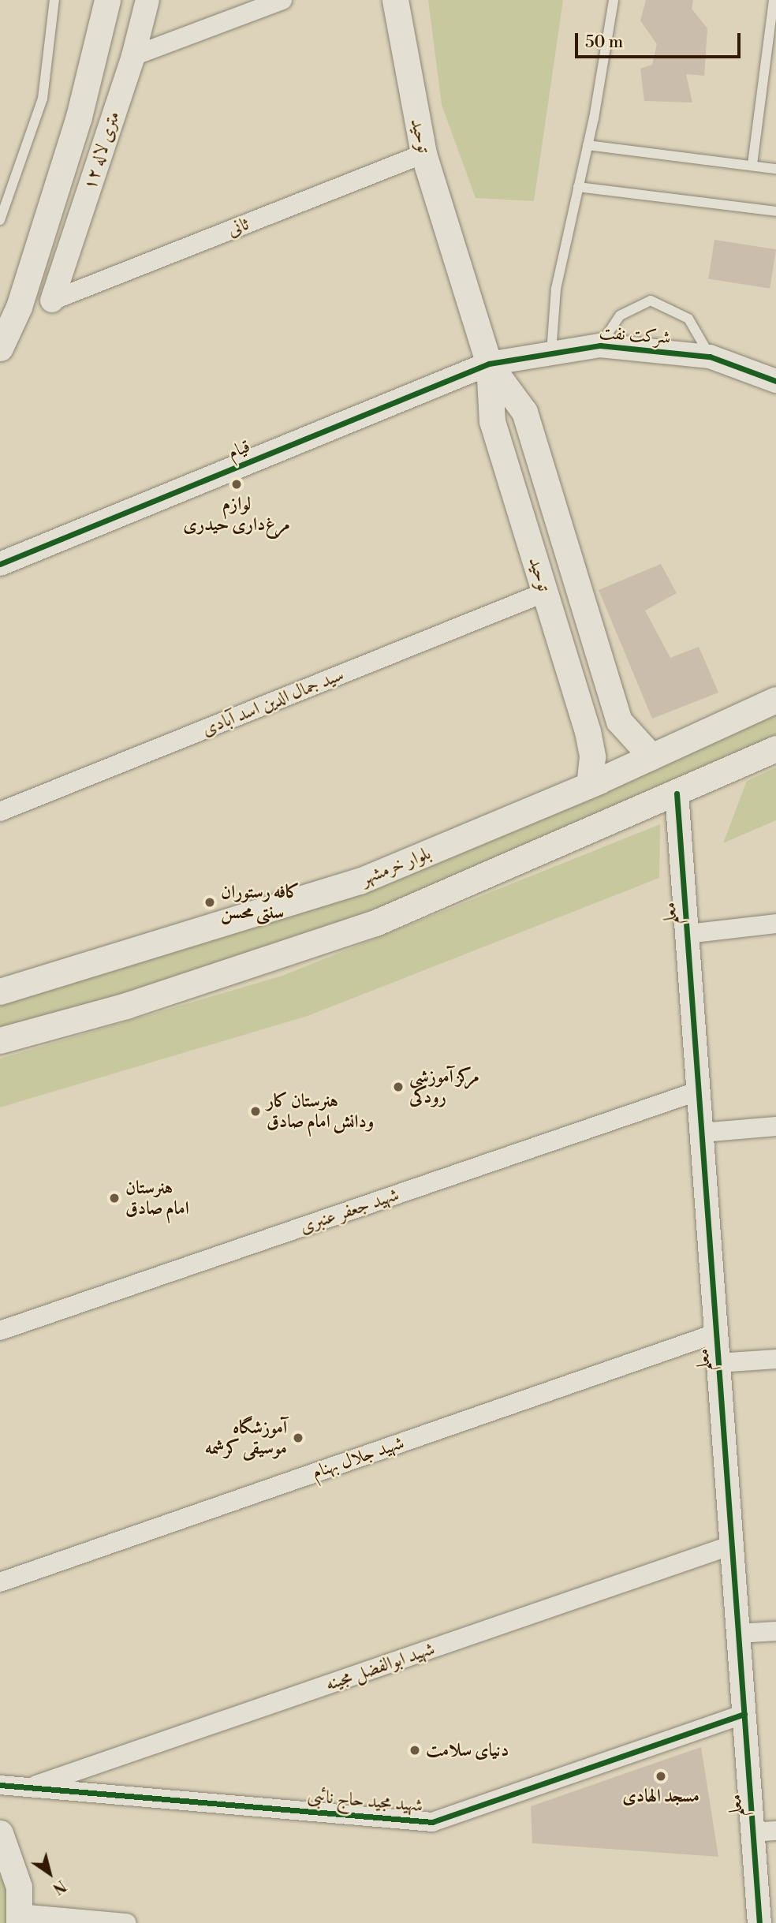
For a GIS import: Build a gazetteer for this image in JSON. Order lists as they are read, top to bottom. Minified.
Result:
{"streets":{"main road":["توحید","بلوار خرمشهر"],"street":["۱۲ متری لاله","ثانی","شرکت نفت","قیام","سید جمال الدین اسد آبادی","معلم","شهید جعفر عنبری","شهید جلال بهنام","شهید ابوالفضل مجینه","شهید مجید حاج نائبی"]},"crossings":[["توحید","ثانی"],["توحید","شرکت نفت"],["توحید","قیام"],["توحید","سید جمال الدین اسد آبادی"],["توحید","بلوار خرمشهر"],["۱۲ متری لاله","ثانی"],["شرکت نفت","قیام"],["معلم","شهید جعفر عنبری"],["معلم","شهید جلال بهنام"],["معلم","شهید ابوالفضل مجینه"],["معلم","شهید مجید حاج نائبی"],["شهید ابوالفضل مجینه","شهید مجید حاج نائبی"]],"places":["لوازم مرغ‌داری حیدری","کافه رستوران سنتی محسن","مرکز آموزشی رودکی","هنرستان کار ودانش امام صادق","هنرستان امام صادق","آموزشگاه موسیقی کرشمه","دنیای سلامت","مسجد الهادی"],"scale_bar":"50 m","north":"bottom right"}
